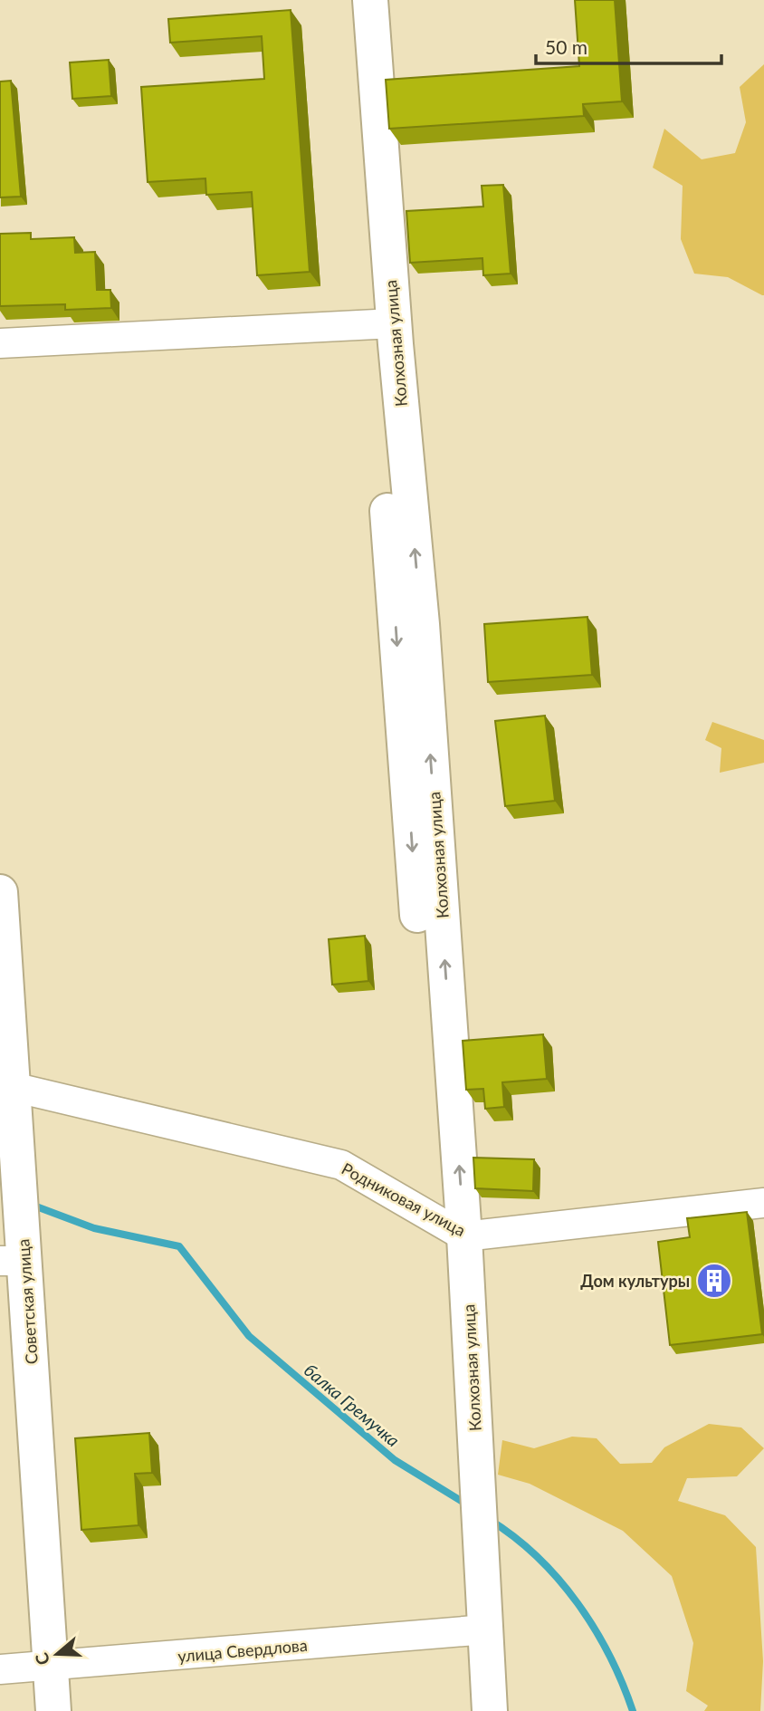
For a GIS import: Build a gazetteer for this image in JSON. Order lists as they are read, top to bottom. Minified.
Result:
{"streets":{"street":["Колхозная улица","Родниковая улица","Советская улица","улица Свердлова"]},"crossings":[["Колхозная улица","Родниковая улица"],["Колхозная улица","улица Свердлова"],["Родниковая улица","Советская улица"],["Советская улица","улица Свердлова"]],"water":["балка Гремучка"],"places":{"building":["Дом культуры"]},"scale_bar":"50 m","north":"left"}
